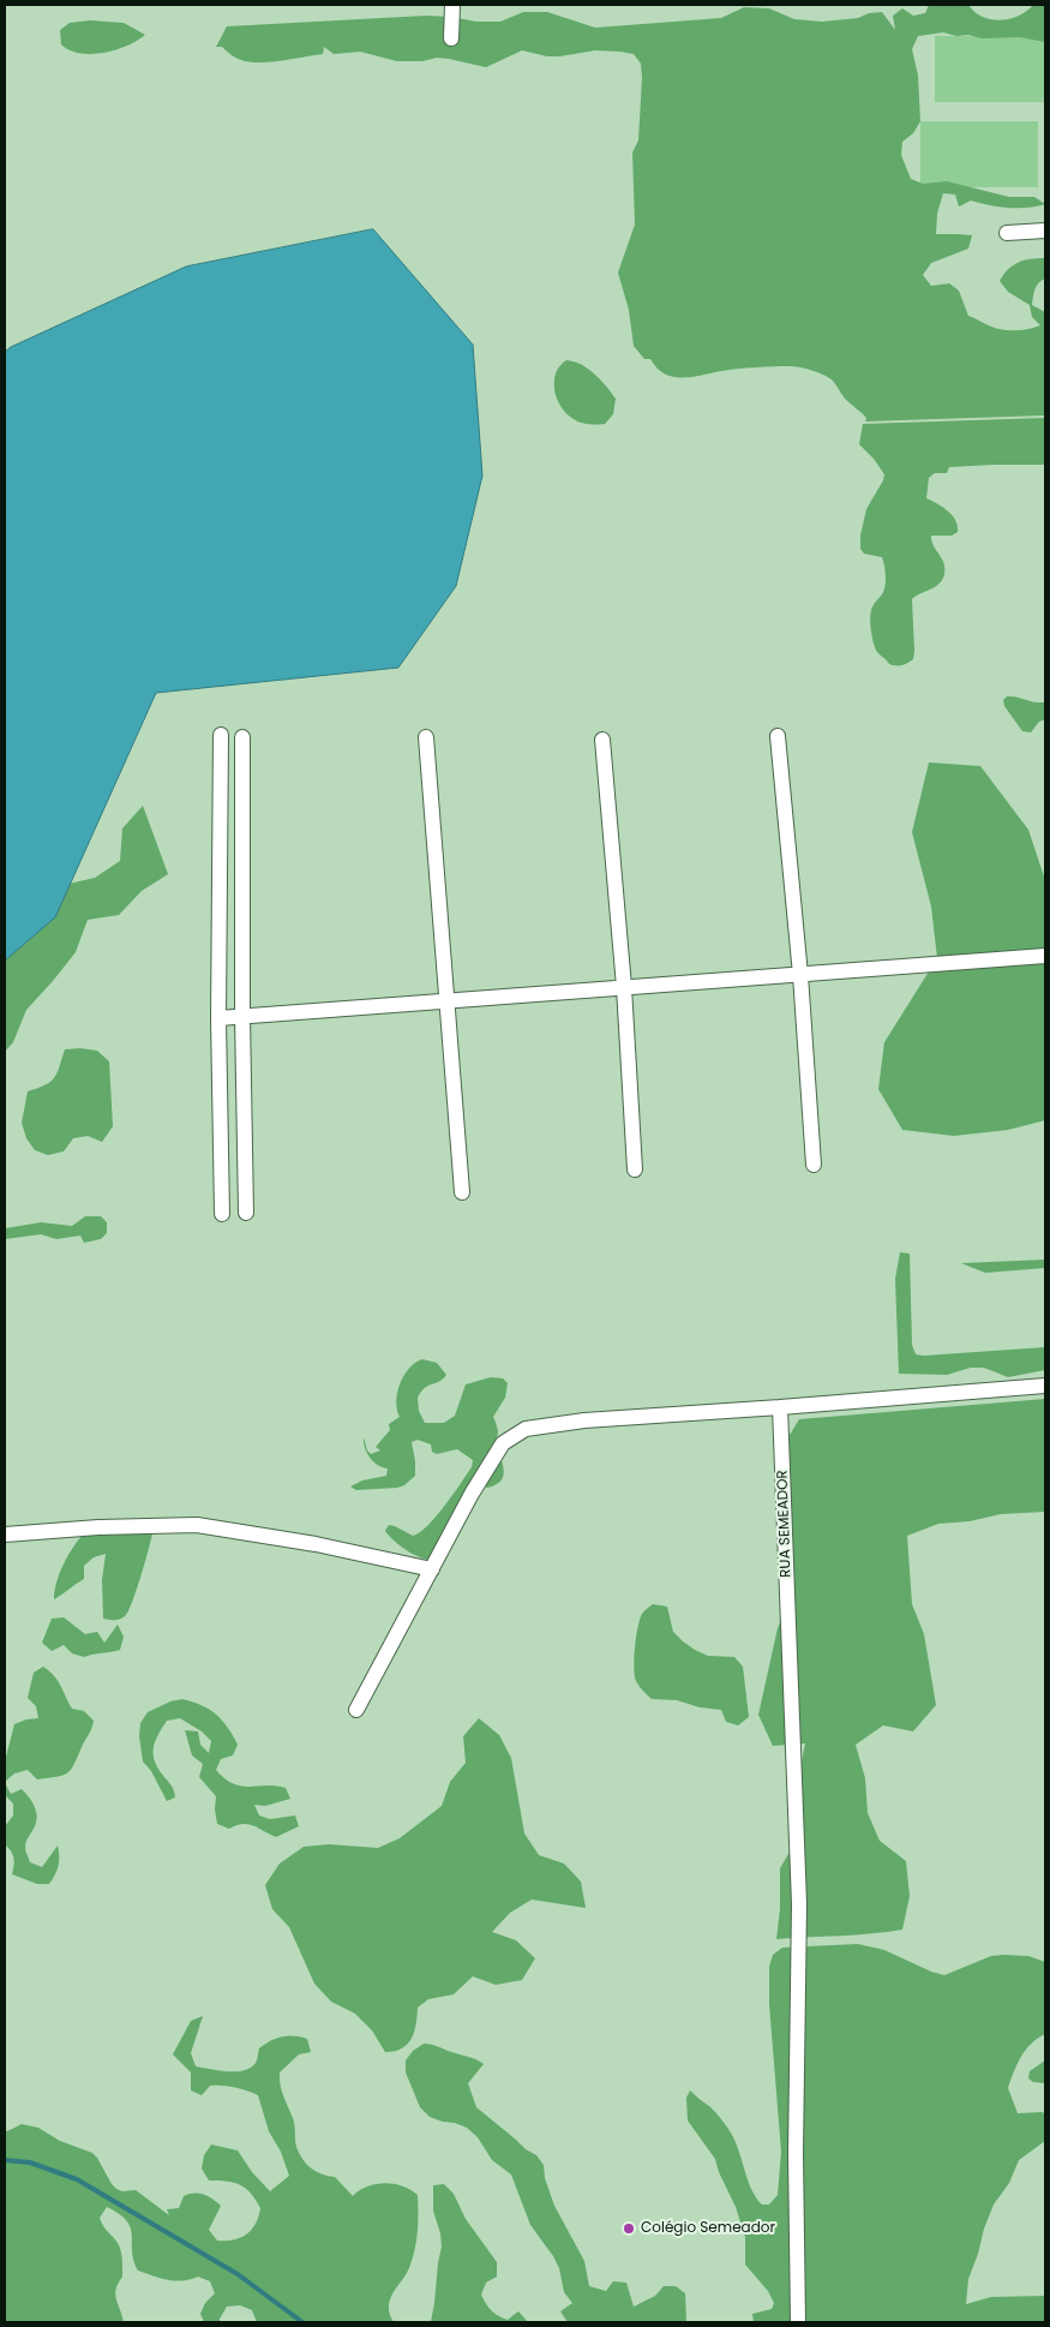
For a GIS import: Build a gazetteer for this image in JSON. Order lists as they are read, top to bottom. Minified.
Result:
{"streets":{"street":["RUA SEMEADOR"]},"places":["Colégio Semeador"]}
